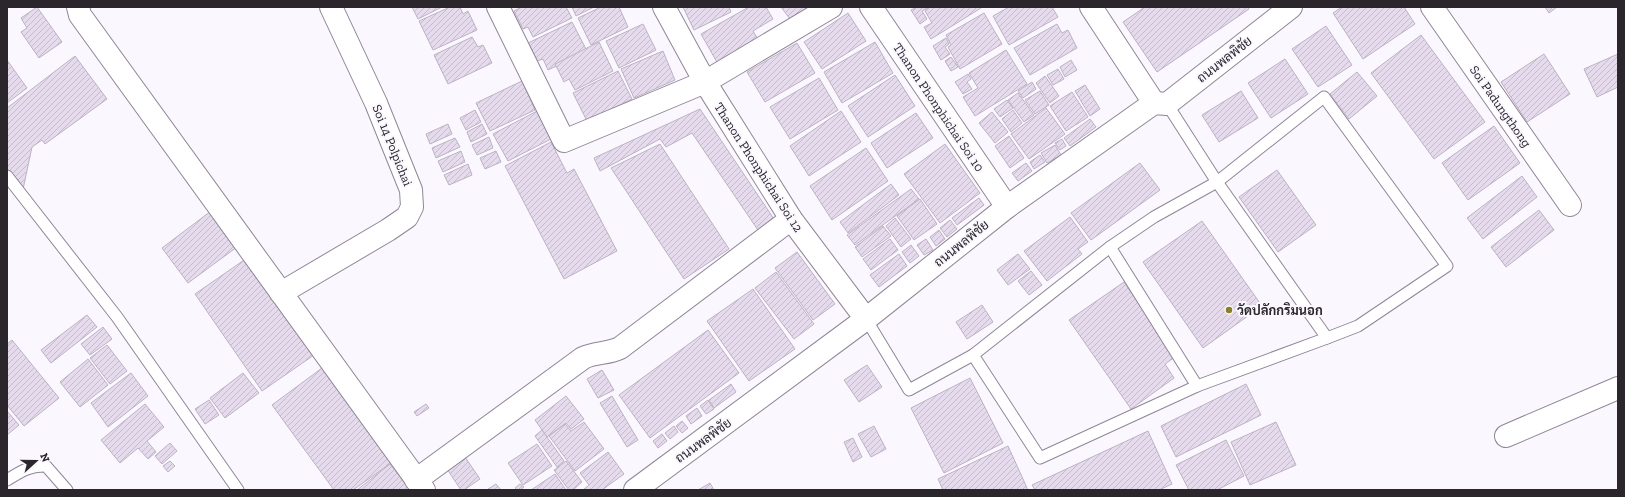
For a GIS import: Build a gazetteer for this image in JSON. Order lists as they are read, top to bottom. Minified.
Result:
{"streets":{"street":["ถนนพลพิชัย","Soi Padungthong","Thanon Phonphichai Soi 10","Soi 14 Polpichai","Thanon Phonphichai Soi 12"]},"crossings":[["ถนนพลพิชัย","Thanon Phonphichai Soi 10"],["ถนนพลพิชัย","Thanon Phonphichai Soi 12"]],"places":["วัดปลักกริมนอก"],"north":"right"}
